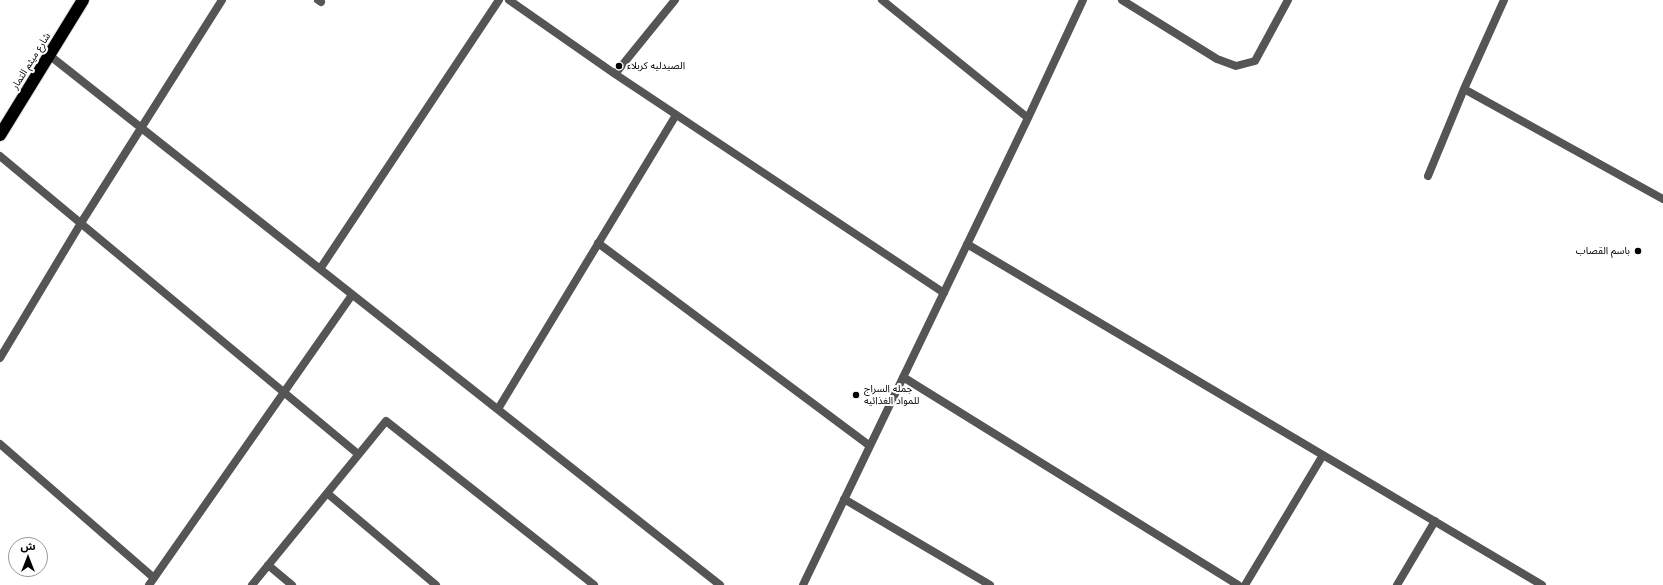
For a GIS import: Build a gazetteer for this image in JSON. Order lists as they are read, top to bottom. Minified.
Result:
{"streets":{"highway":["شارع ميثم التمار"]},"places":["الصيدليه كربلاء","باسم القصاب","جمله السراج للمواد الغذائيه"],"north":"top"}
